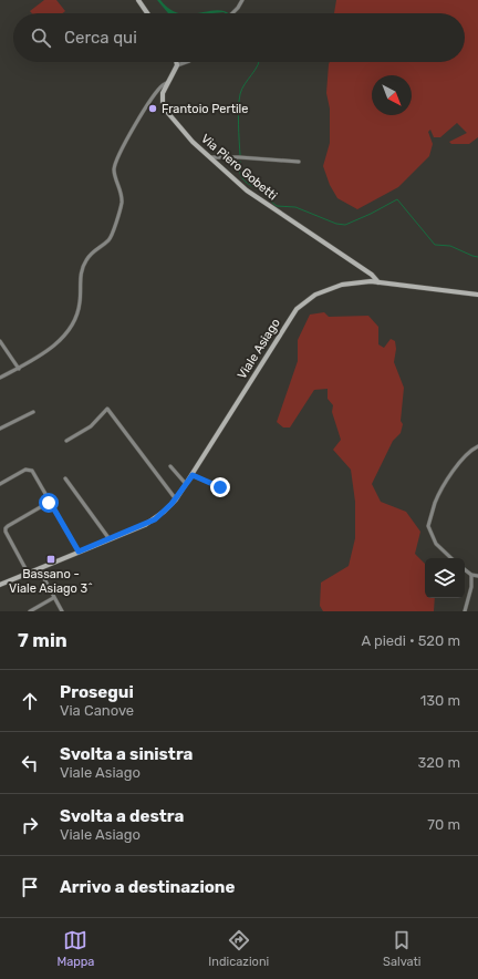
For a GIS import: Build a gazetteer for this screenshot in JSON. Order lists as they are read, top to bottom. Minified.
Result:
{"streets":{"main road":["Via Piero Gobetti","Viale Asiago"]},"crossings":[["Via Piero Gobetti","Viale Asiago"]],"places":{"other":["Frantoio Pertile"],"transit":["Bassano - Viale Asiago 3^"]},"north":"bottom right","page":{"search":"Cerca qui","heading":["7 min","A piedi · 520 m"],"list":[["Prosegui","Via Canove","130 m"],["Svolta a sinistra","Viale Asiago","320 m"],["Svolta a destra","Viale Asiago","70 m"],"Arrivo a destinazione"],"nav":["Mappa","Indicazioni","Salvati"]}}
